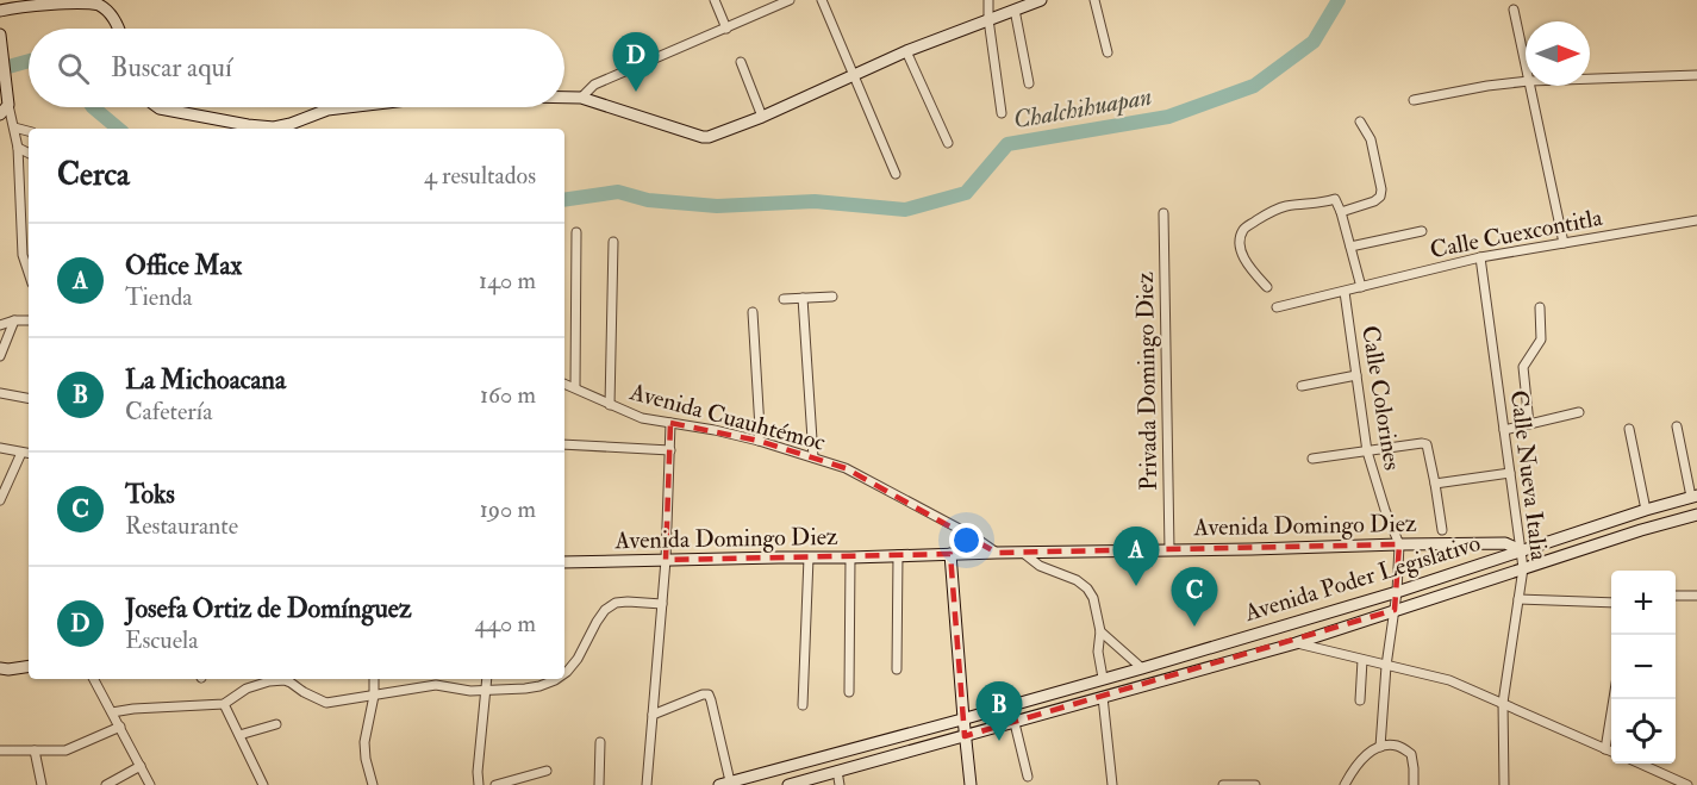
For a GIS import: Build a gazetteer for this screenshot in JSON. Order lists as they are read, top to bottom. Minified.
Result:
{"streets":{"street":["Calle Cuexcontitla","Privada Domingo Diez","Calle Colorines","Avenida Cuauhtémoc","Calle Nueva Italia","Avenida Domingo Diez","Avenida Poder Legislativo"]},"crossings":[["Calle Cuexcontitla","Calle Colorines"],["Calle Cuexcontitla","Calle Nueva Italia"],["Privada Domingo Diez","Avenida Domingo Diez"],["Calle Colorines","Avenida Domingo Diez"],["Calle Colorines","Avenida Poder Legislativo"],["Avenida Cuauhtémoc","Avenida Domingo Diez"],["Calle Nueva Italia","Avenida Domingo Diez"],["Calle Nueva Italia","Avenida Poder Legislativo"],["Avenida Domingo Diez","Avenida Poder Legislativo"]],"water":["Chalchihuapan"],"north":"right","page":{"search":"Buscar aquí","pins":["D","A","C","B"],"heading":["Cerca","4 resultados"],"list":[{"mark":"A","name":"Office Max","note":"Tienda","value":"140 m"},{"mark":"B","name":"La Michoacana","note":"Cafetería","value":"160 m"},{"mark":"C","name":"Toks","note":"Restaurante","value":"190 m"},{"mark":"D","name":"Josefa Ortiz de Domínguez","note":"Escuela","value":"440 m"}],"map_buttons":["+","−"]}}
